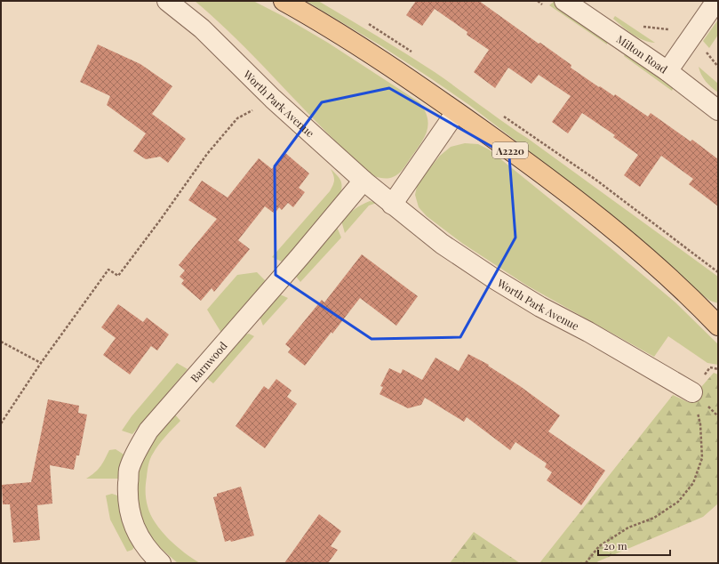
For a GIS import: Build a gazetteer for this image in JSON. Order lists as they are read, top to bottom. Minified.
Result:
{"streets":{"main road":["A2220"],"street":["Milton Road","Worth Park Avenue","Barnwood"]},"crossings":[["Worth Park Avenue","Barnwood"]],"scale_bar":"20 m"}
